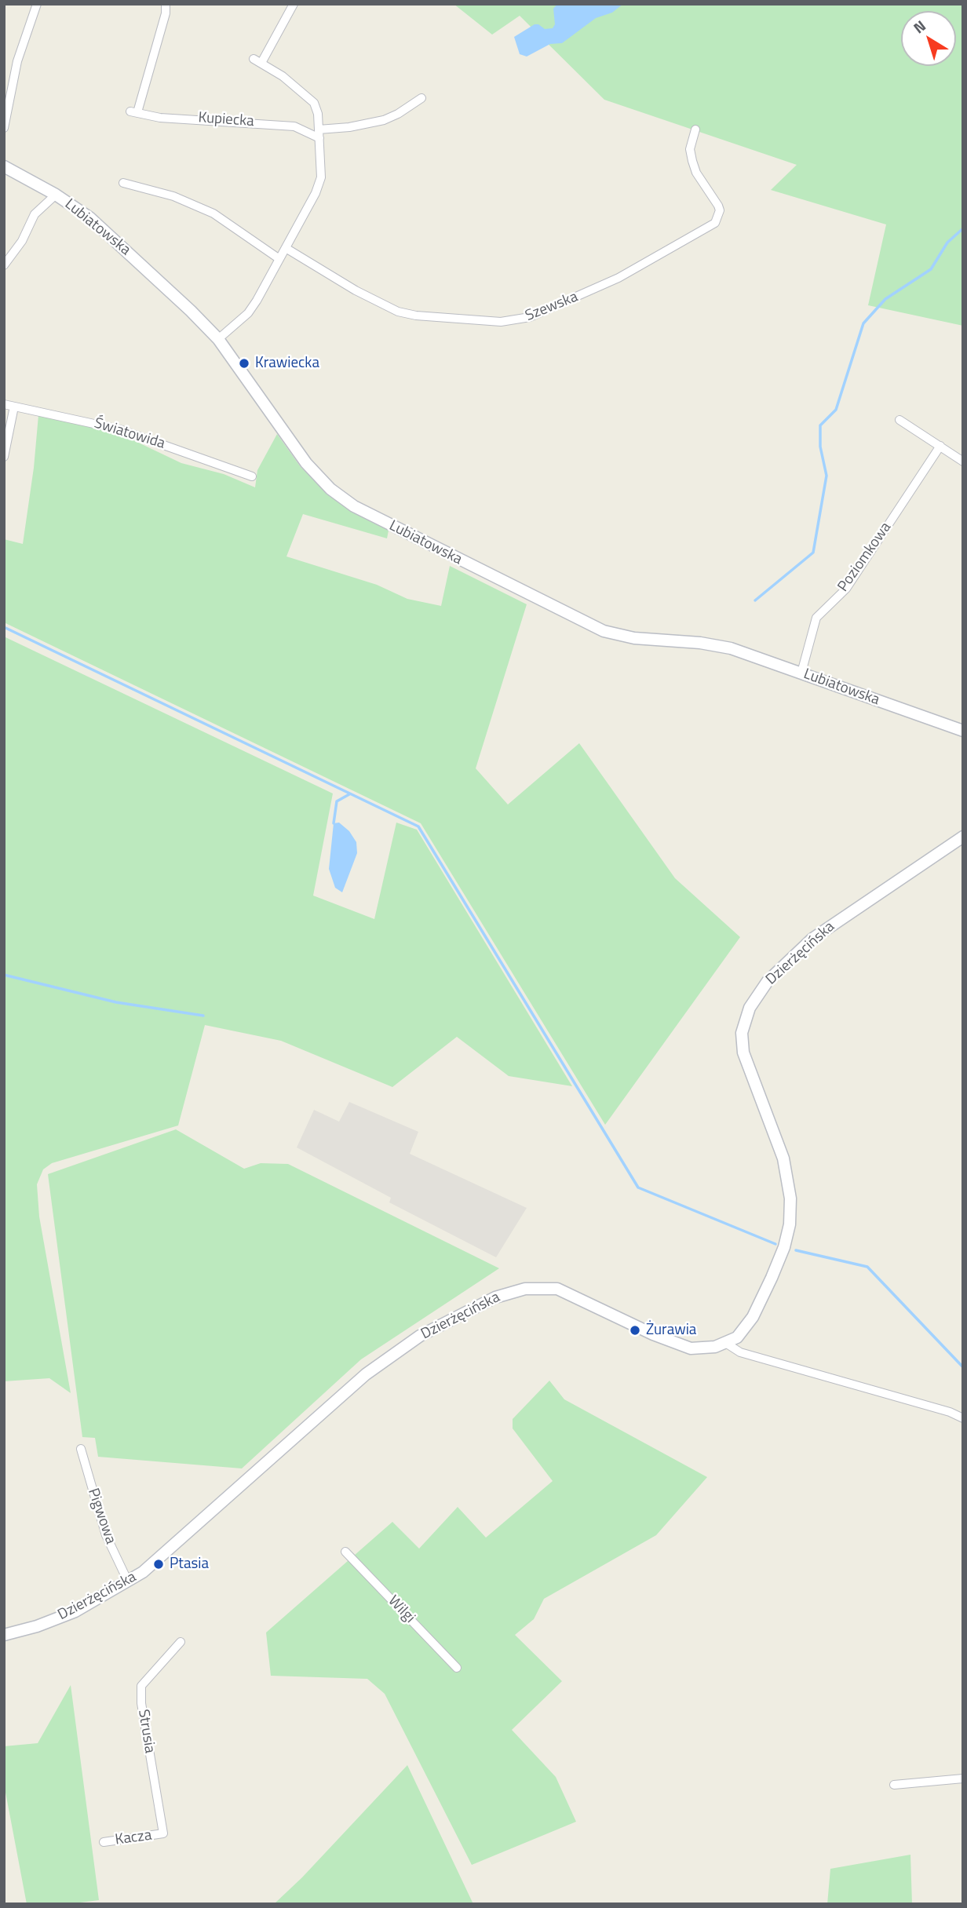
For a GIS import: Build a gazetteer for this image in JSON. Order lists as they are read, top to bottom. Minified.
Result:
{"streets":{"street":["Kupiecka","Lubiatowska","Szewska","Światowida","Poziomkowa","Dzierżęcińska","Pigwowa","Wilgi","Strusia","Kacza"]},"crossings":[["Lubiatowska","Poziomkowa"],["Dzierżęcińska","Pigwowa"],["Strusia","Kacza"]],"places":["Krawiecka","Żurawia","Ptasia"],"north":"top left"}
